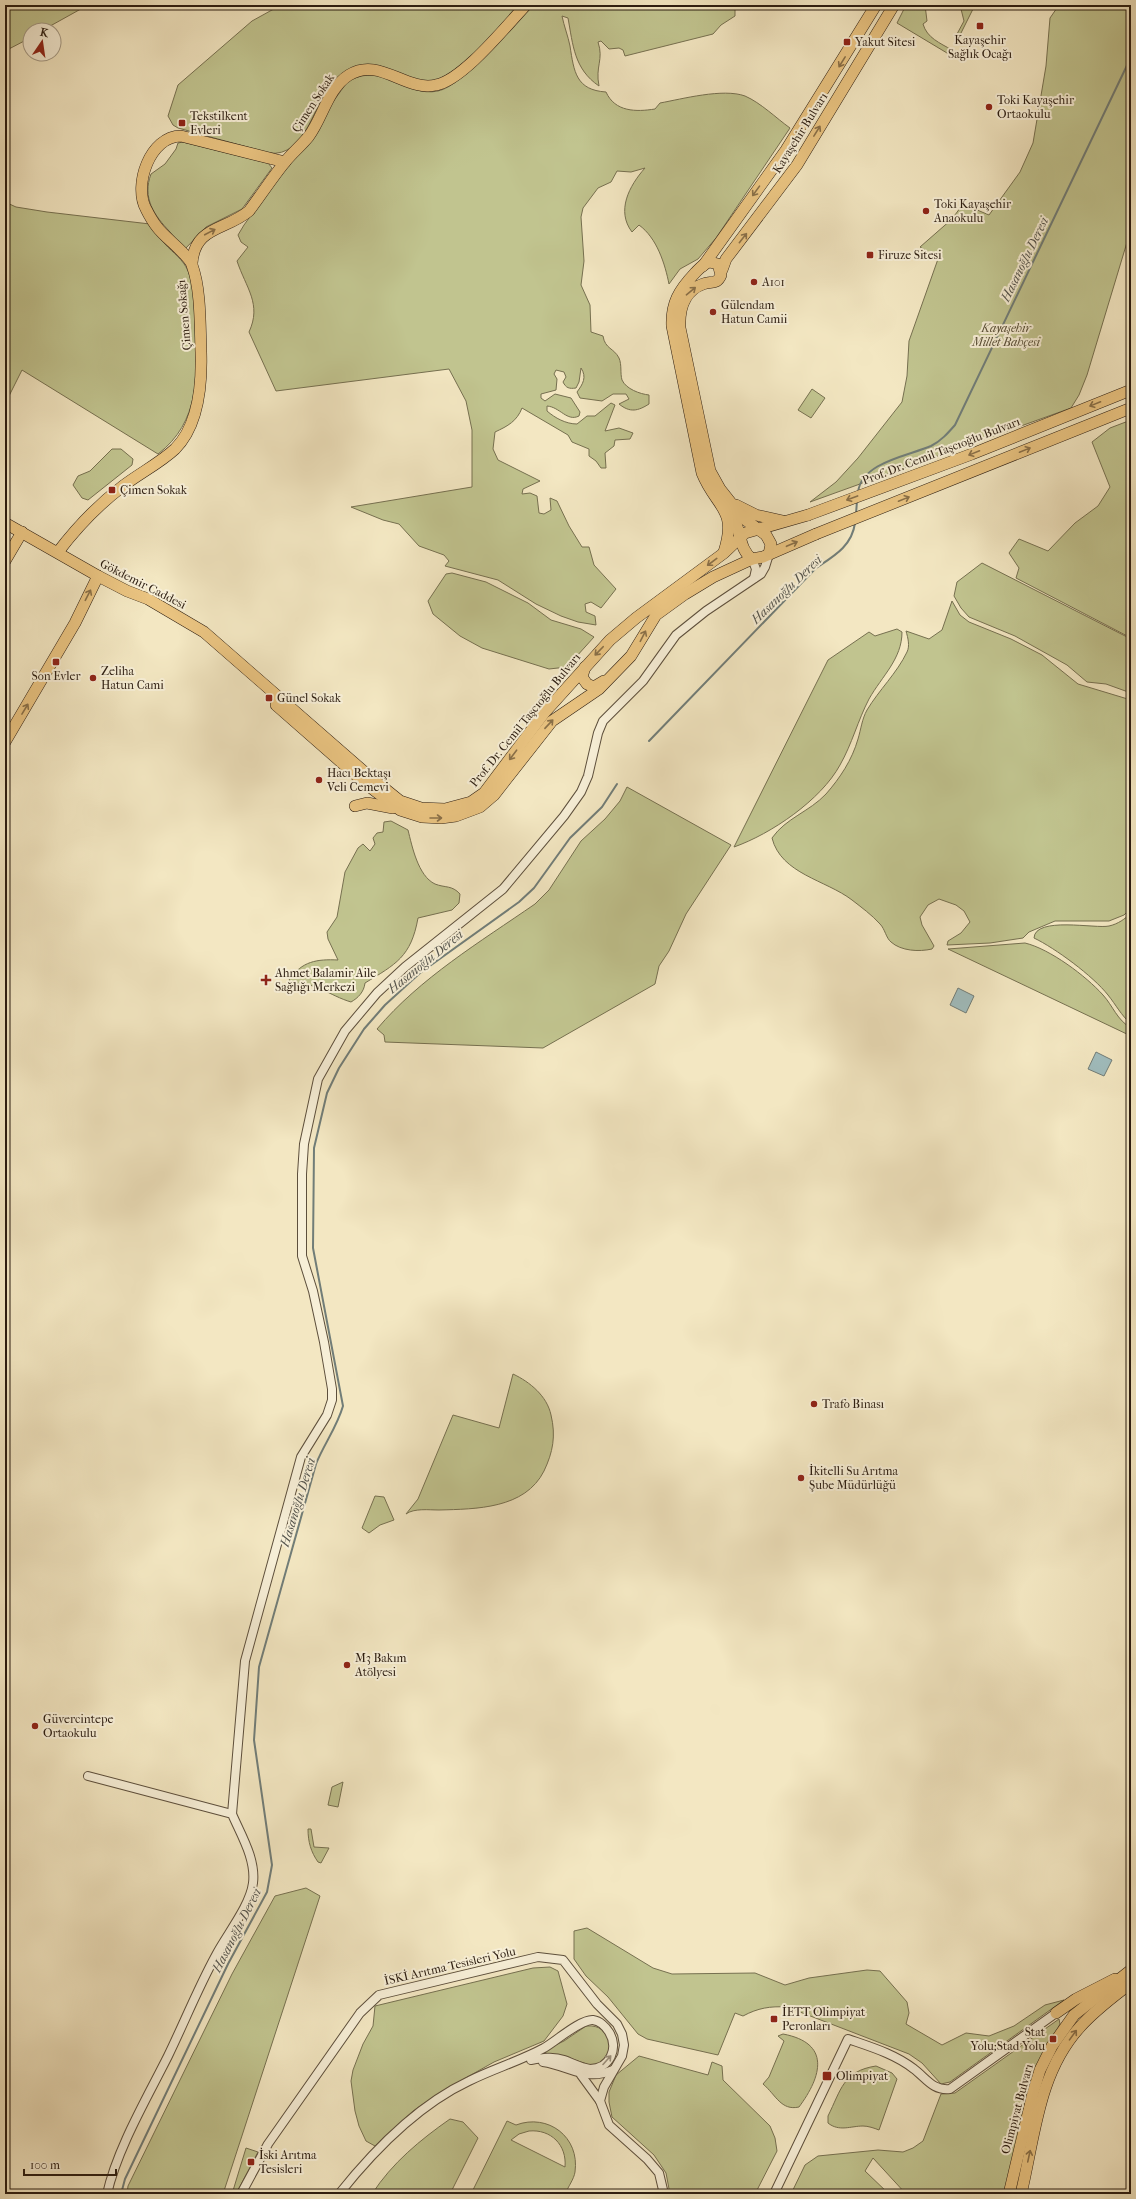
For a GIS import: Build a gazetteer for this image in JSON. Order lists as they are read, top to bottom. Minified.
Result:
{"streets":{"main road":["Çimen Sokak","Kayaşehir Bulvarı","Çimen Sokağı","Prof. Dr. Cemil Taşcıoğlu Bulvarı","Gökdemir Caddesi","Olimpiyat Bulvarı"],"street":["İSKİ Arıtma Tesisleri Yolu"]},"crossings":[["Çimen Sokak","Çimen Sokağı"],["Çimen Sokağı","Gökdemir Caddesi"],["Prof. Dr. Cemil Taşcıoğlu Bulvarı","Gökdemir Caddesi"]],"water":["Hasanoğlu Deresi"],"parks":["Kayaşehir Millet Bahçesi"],"places":{"transit":["Kayaşehir Sağlık Ocağı","Yakut Sitesi","Tekstilkent Evleri","Firuze Sitesi","Çimen Sokak","Son Evler","Günel Sokak","İETT Olimpiyat Peronları","Stat Yolu;Stad Yolu","Olimpiyat","İski Arıtma Tesisleri"],"other":["Toki Kayaşehir Ortaokulu","Toki Kayaşehir Anaokulu","A101","Gülendam Hatun Camii","Zeliha Hatun Cami","Hacı Bektaşı Veli Cemevi","Trafo Binası","İkitelli Su Arıtma Şube Müdürlüğü","M3 Bakım Atölyesi","Güvercintepe Ortaokulu"],"health":["Ahmet Balamir Aile Sağlığı Merkezi"]},"scale_bar":"100 m","north":"top"}
